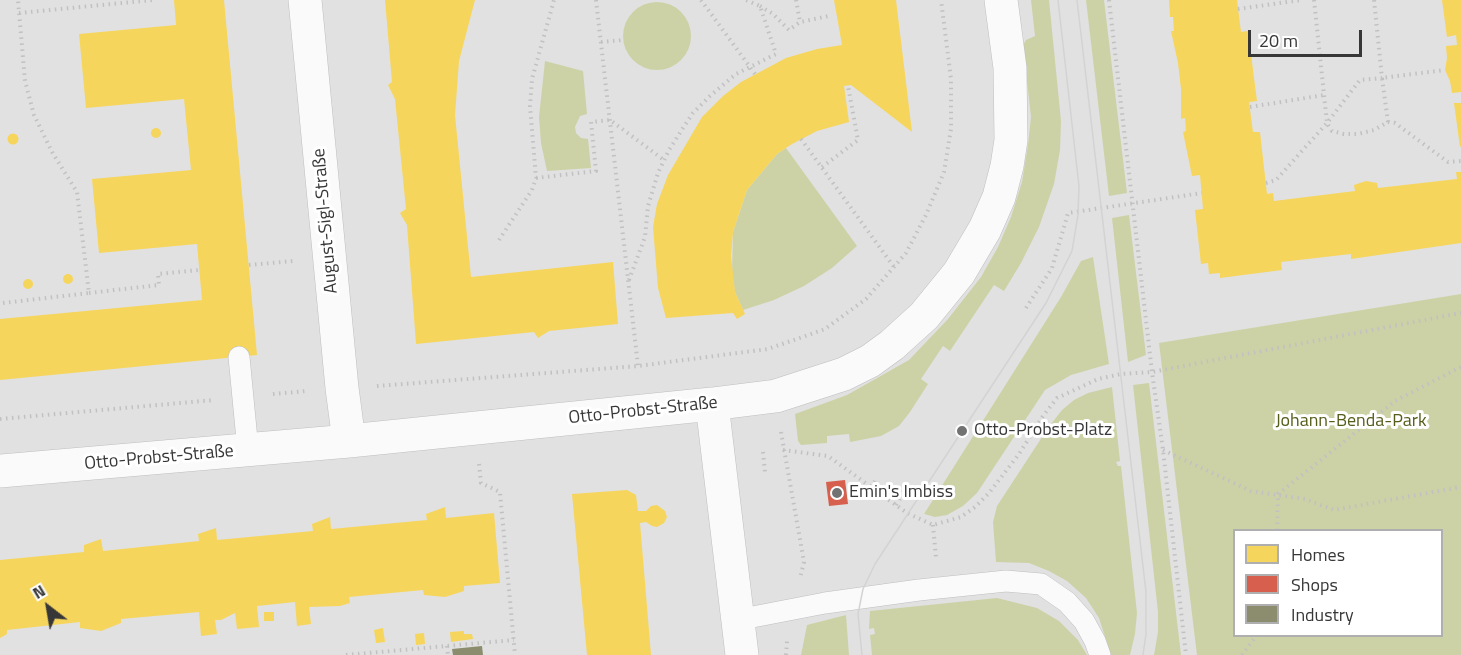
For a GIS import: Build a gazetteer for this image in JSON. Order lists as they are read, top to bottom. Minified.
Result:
{"streets":{"street":["August-Sigl-Straße","Otto-Probst-Straße"]},"crossings":[["August-Sigl-Straße","Otto-Probst-Straße"]],"parks":["Johann-Benda-Park"],"places":["Otto-Probst-Platz","Emin's Imbiss"],"legend":["Homes","Shops","Industry"],"scale_bar":"20 m","north":"top left"}
